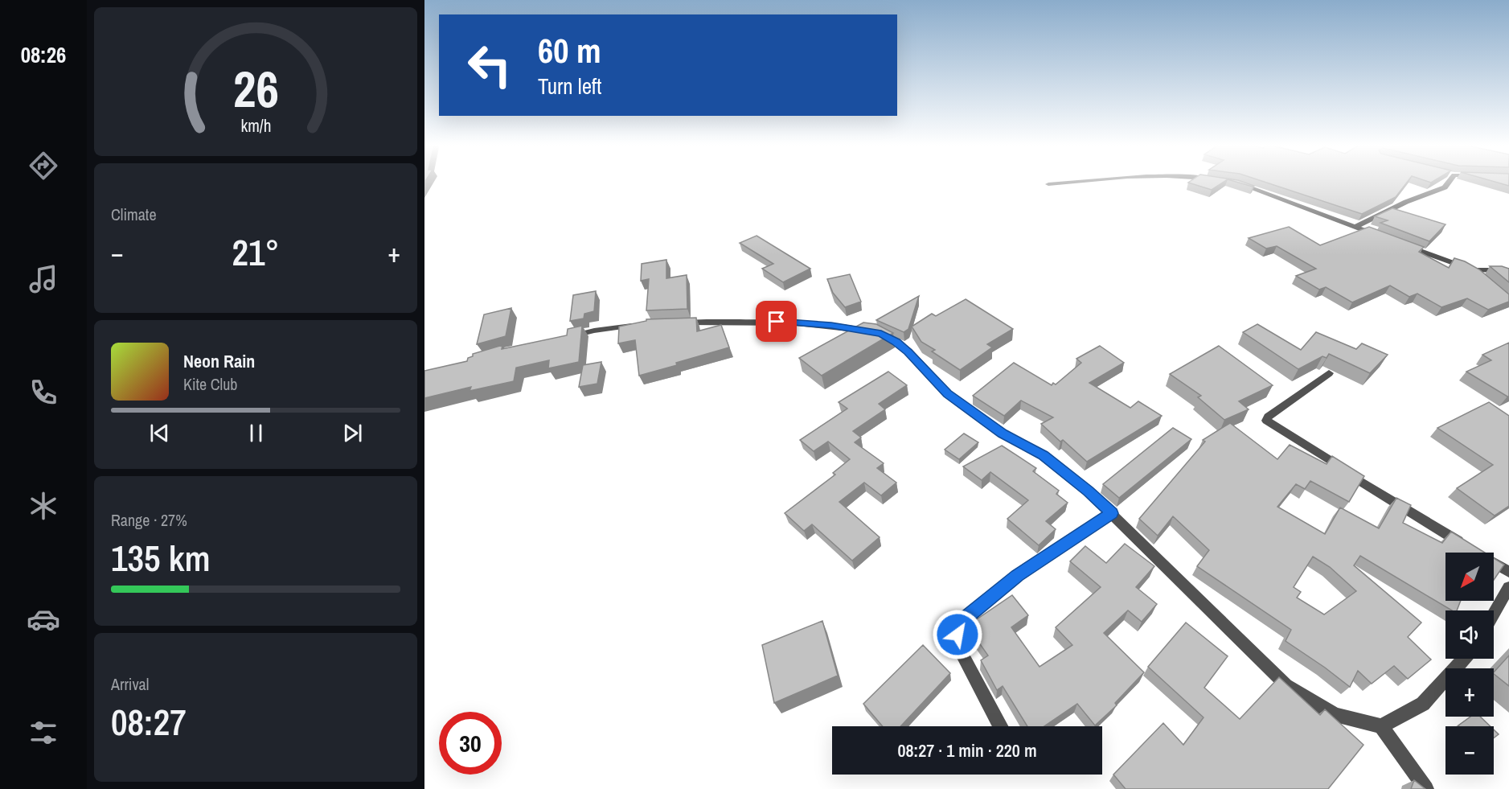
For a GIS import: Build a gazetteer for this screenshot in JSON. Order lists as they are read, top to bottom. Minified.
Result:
{"north":"bottom left","page":{"tabs":"08:26","turn":["60 m","Turn left"],"tile":["Climate",["Range · 27%","135 km"],["Arrival","08:27"]],"heat":["−","21°","+"],"song":["Neon Rain","Kite Club"],"map_buttons":["+","−"],"limit":"30","trip":"08:27 · 1 min · 220 m","gauge":["26","km/h"]}}
